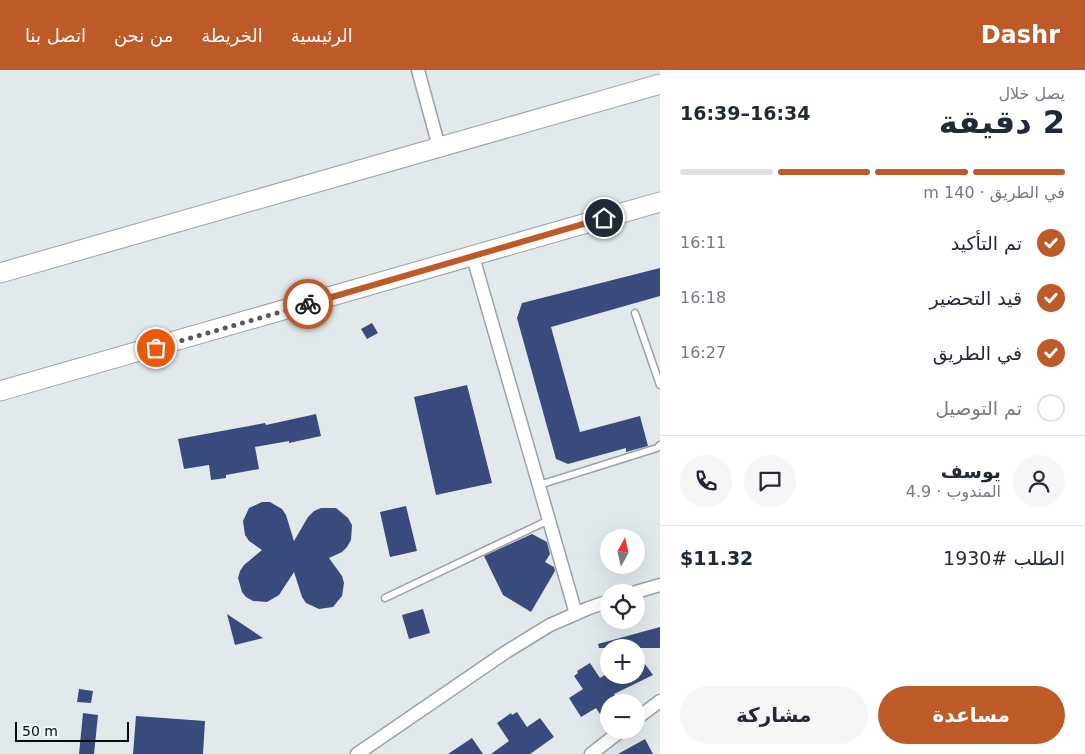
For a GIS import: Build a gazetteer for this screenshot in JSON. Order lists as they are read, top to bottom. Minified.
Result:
{"scale_bar":"50 m","north":"top","page":{"header":"Dashr","nav":["الرئيسية","الخريطة","من نحن","اتصل بنا"],"heading":["2 دقيقة","يصل خلال","16:34–16:39"],"panel":["يوسف","المندوب · 4.9","الطلب #1930","$11.32"],"bar":"في الطريق · 140 m","list":[["تم التأكيد","16:11"],["قيد التحضير","16:18"],["في الطريق","16:27"],"تم التوصيل"],"map_buttons":["+","−"],"buttons":["مساعدة","مشاركة"],"scale":"50 m"}}
